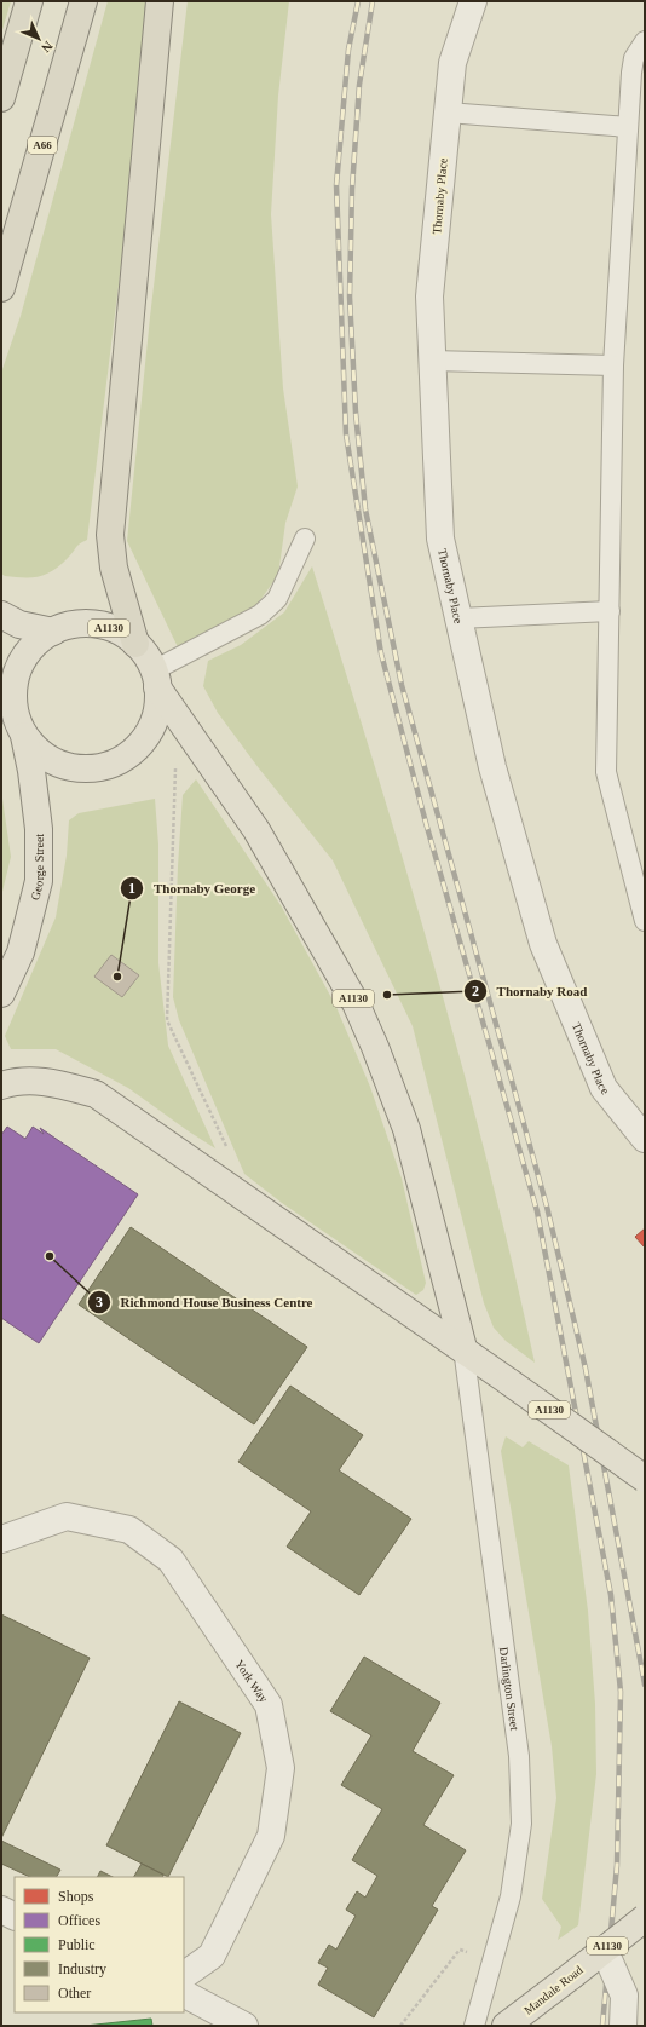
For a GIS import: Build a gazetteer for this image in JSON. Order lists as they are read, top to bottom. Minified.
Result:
{"streets":{"highway":["A66"],"main road":["A1130","George Street","Mandale Road"],"street":["Thornaby Place","York Way"],"lane":["Darlington Street"]},"crossings":[["A1130","George Street"],["A1130","Darlington Street"]],"places":["Thornaby George","Thornaby Road","Richmond House Business Centre"],"legend":["Shops","Offices","Public","Industry","Other"],"north":"bottom right"}
